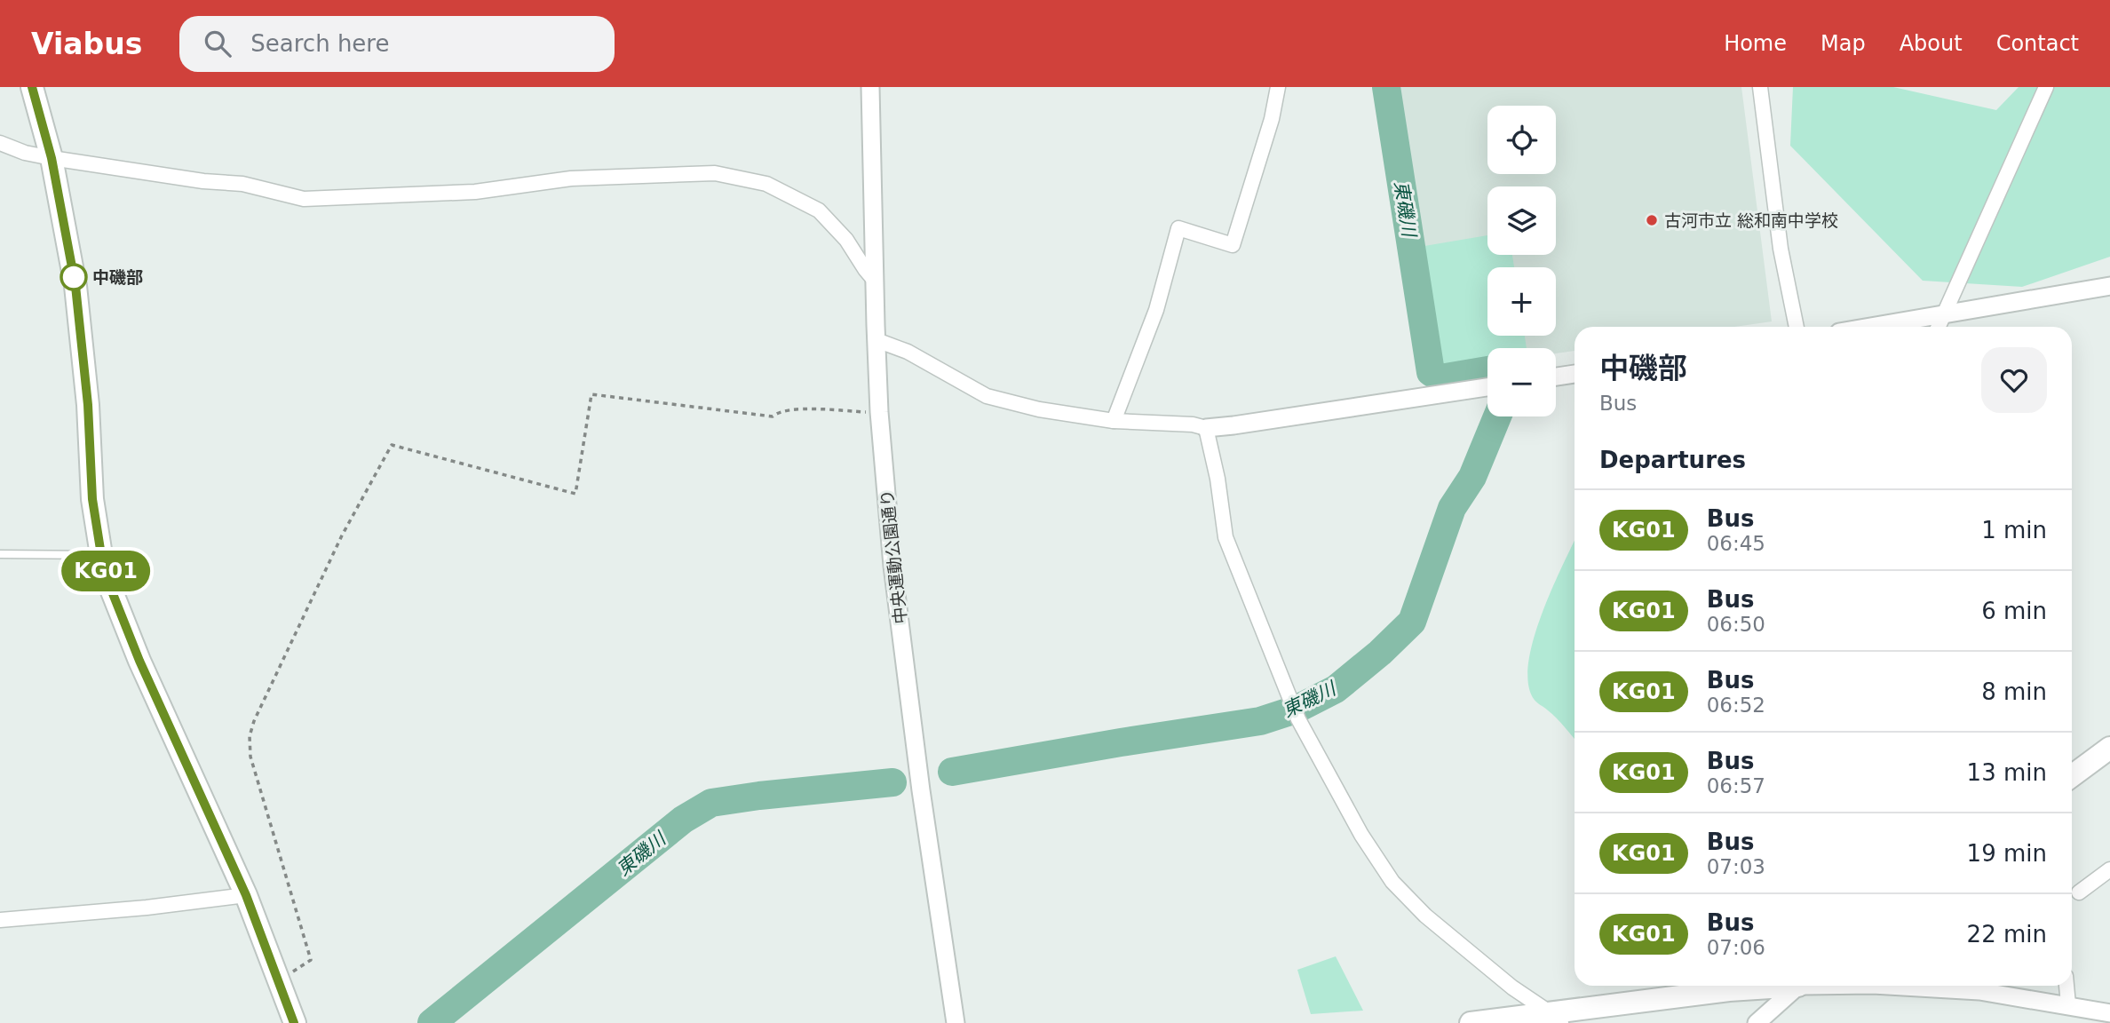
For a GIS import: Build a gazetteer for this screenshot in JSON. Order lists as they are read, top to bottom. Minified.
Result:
{"streets":{"street":["中央運動公園通り"]},"water":["東磯川"],"places":["古河市立 総和南中学校","中磯部"],"lines":["bus line KG01"],"page":{"header":"Viabus","search":"Search here","nav":["Home","Map","About","Contact"],"on_map":"KG01","map_buttons":["+","−"],"heading":[["中磯部","Bus"],"Departures"],"list":[{"mark":"KG01","name":"Bus","note":"06:45","value":"1 min"},{"mark":"KG01","name":"Bus","note":"06:50","value":"6 min"},{"mark":"KG01","name":"Bus","note":"06:52","value":"8 min"},{"mark":"KG01","name":"Bus","note":"06:57","value":"13 min"},{"mark":"KG01","name":"Bus","note":"07:03","value":"19 min"},{"mark":"KG01","name":"Bus","note":"07:06","value":"22 min"}]}}
